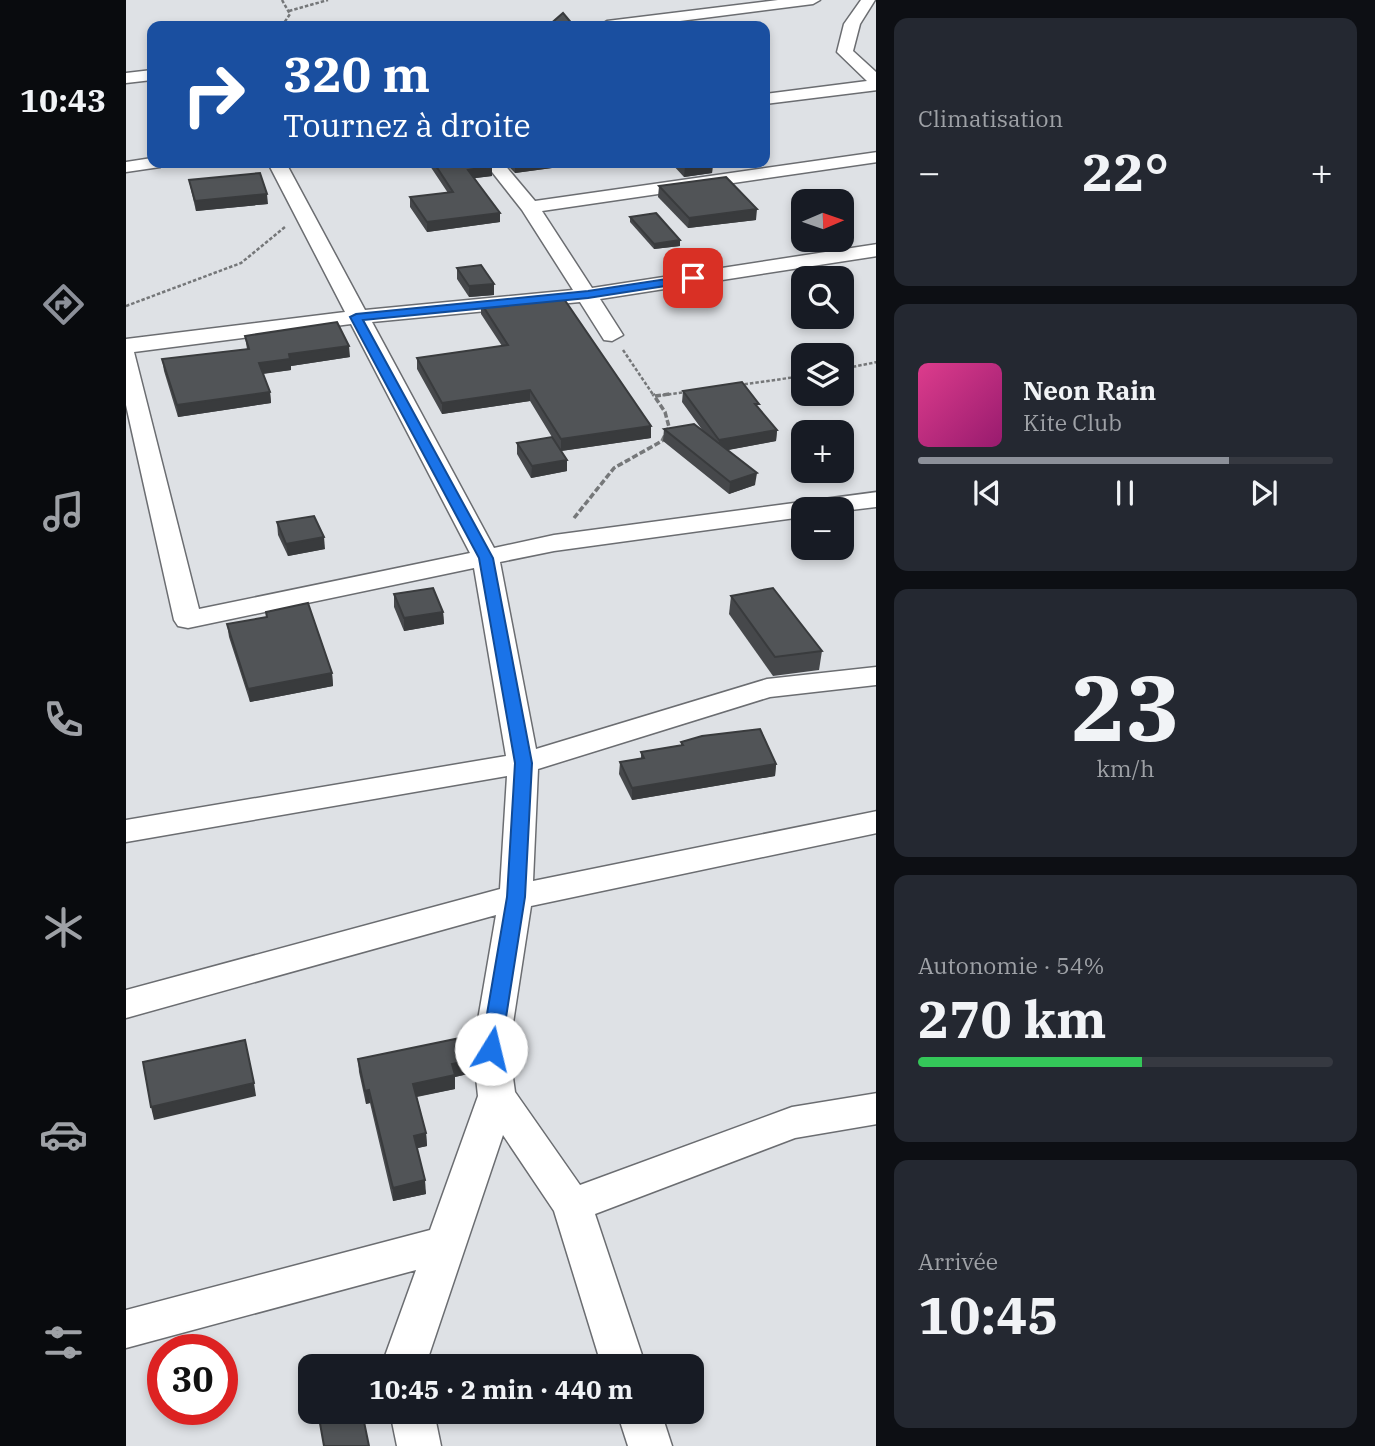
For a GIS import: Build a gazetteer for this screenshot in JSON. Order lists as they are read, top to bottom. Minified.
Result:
{"north":"right","page":{"tabs":"10:43","tile":["Climatisation",["23","km/h"],["Autonomie · 54%","270 km"],["Arrivée","10:45"]],"turn":["320 m","Tournez à droite"],"heat":["−","22°","+"],"map_buttons":["+","−"],"song":["Neon Rain","Kite Club"],"limit":"30","trip":"10:45 · 2 min · 440 m"}}
